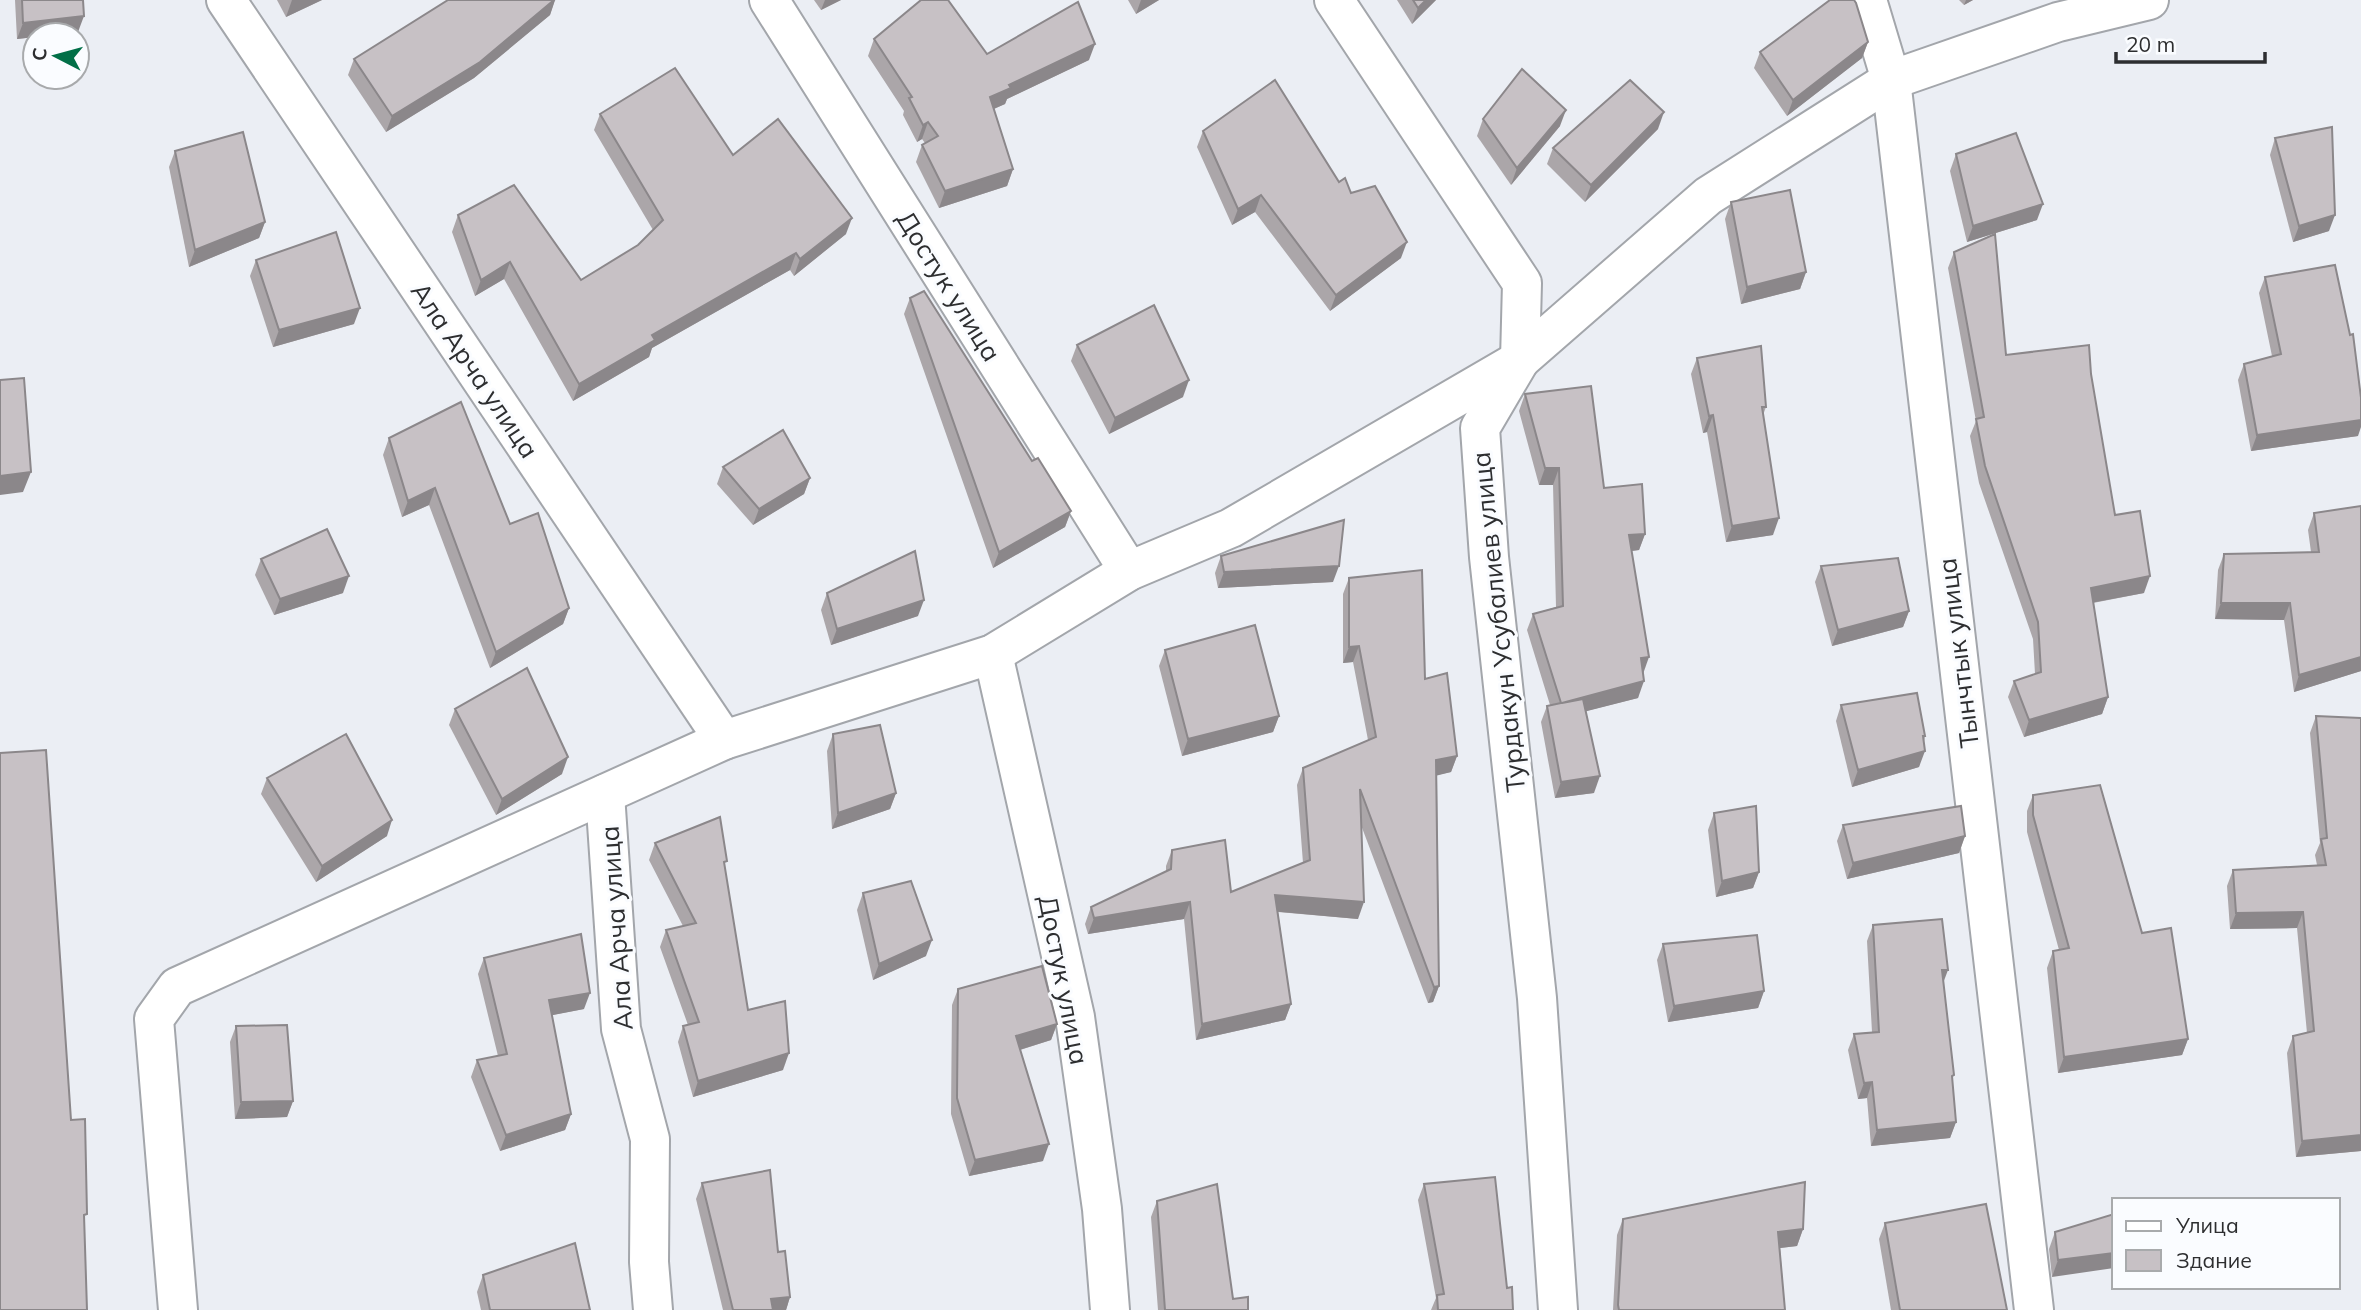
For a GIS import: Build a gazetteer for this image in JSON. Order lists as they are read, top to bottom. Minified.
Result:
{"streets":{"street":["Достук улица","Ала Арча улица","Турдакун Усубалиев улица","Тынчтык улица"]},"legend":["Улица","Здание"],"scale_bar":"20 m","north":"left"}
